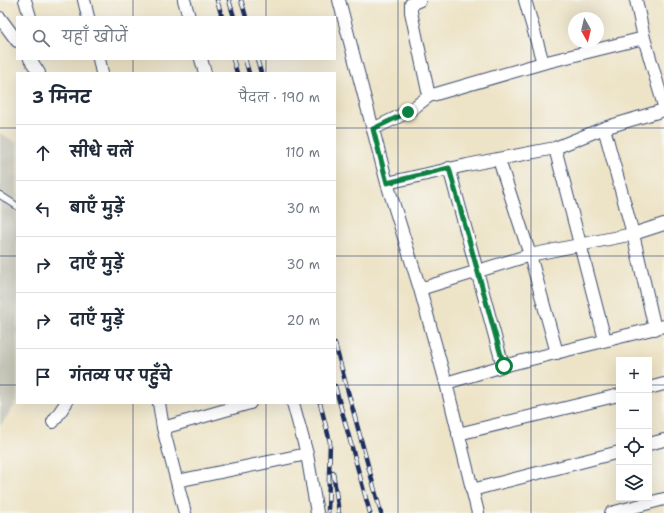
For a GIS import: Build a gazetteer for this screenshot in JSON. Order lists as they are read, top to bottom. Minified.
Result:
{"north":"bottom","page":{"search":"यहाँ खोजें","heading":["3 मिनट","पैदल · 190 m"],"list":[["सीधे चलें","110 m"],["बाएँ मुड़ें","30 m"],["दाएँ मुड़ें","30 m"],["दाएँ मुड़ें","20 m"],"गंतव्य पर पहुँचे"],"map_buttons":["+","−"]}}
